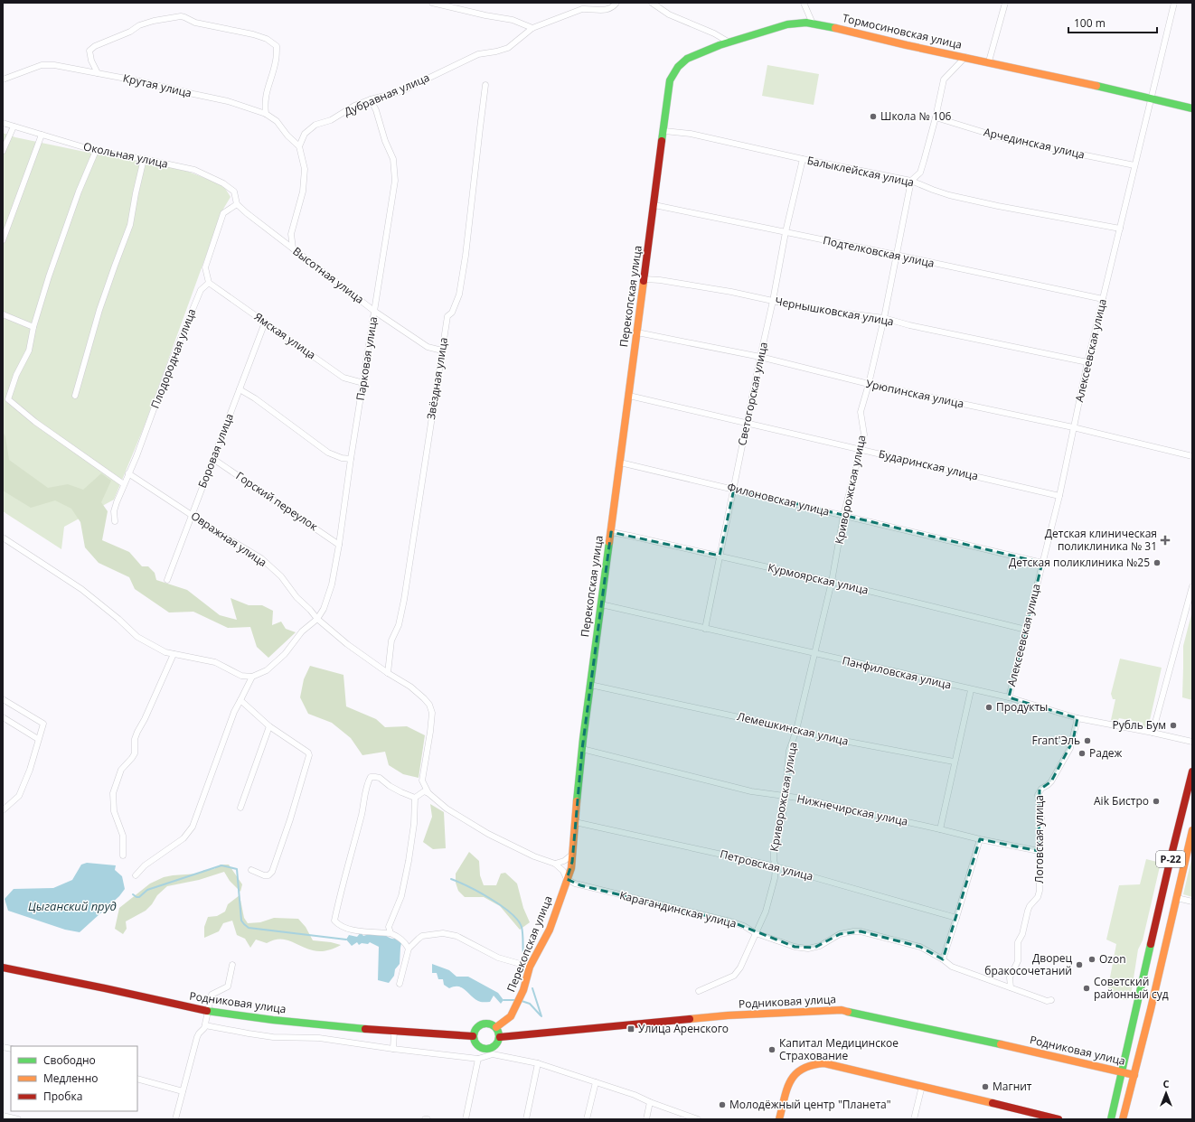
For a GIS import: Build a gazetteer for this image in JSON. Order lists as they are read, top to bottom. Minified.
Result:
{"streets":{"main road":["Тормосиновская улица","Перекопская улица","Р-22","Родниковая улица"],"street":["Крутая улица","Дубравная улица","Арчединская улица","Окольная улица","Балыклейская улица","Подтелковская улица","Высотная улица","Чернышковская улица","Ямская улица","Алексеевская улица","Плодородная улица","Парковая улица","Звёздная улица","Светогорская улица","Урюпинская улица","Боровая улица","Бударинская улица","Криворожская улица","Филоновская улица","Горский переулок","Овражная улица","Курмоярская улица","Панфиловская улица","Лемешкинская улица","Нижнечирская улица","Логовская улица","Петровская улица","Карагандинская улица"]},"crossings":[["Тормосиновская улица","Балыклейская улица"],["Тормосиновская улица","Перекопская улица"],["Тормосиновская улица","Алексеевская улица"],["Тормосиновская улица","Криворожская улица"],["Крутая улица","Дубравная улица"],["Дубравная улица","Парковая улица"],["Арчединская улица","Алексеевская улица"],["Арчединская улица","Криворожская улица"],["Окольная улица","Высотная улица"],["Балыклейская улица","Перекопская улица"],["Балыклейская улица","Алексеевская улица"],["Балыклейская улица","Светогорская улица"],["Балыклейская улица","Криворожская улица"],["Подтелковская улица","Перекопская улица"],["Подтелковская улица","Алексеевская улица"],["Подтелковская улица","Светогорская улица"],["Подтелковская улица","Криворожская улица"],["Высотная улица","Парковая улица"],["Высотная улица","Звёздная улица"],["Перекопская улица","Чернышковская улица"],["Перекопская улица","Урюпинская улица"],["Перекопская улица","Бударинская улица"],["Перекопская улица","Филоновская улица"],["Перекопская улица","Курмоярская улица"],["Перекопская улица","Панфиловская улица"],["Перекопская улица","Лемешкинская улица"],["Перекопская улица","Нижнечирская улица"],["Перекопская улица","Петровская улица"],["Перекопская улица","Карагандинская улица"],["Перекопская улица","Родниковая улица"],["Чернышковская улица","Алексеевская улица"],["Чернышковская улица","Светогорская улица"],["Чернышковская улица","Криворожская улица"],["Ямская улица","Плодородная улица"],["Ямская улица","Парковая улица"],["Ямская улица","Боровая улица"],["Алексеевская улица","Урюпинская улица"],["Алексеевская улица","Бударинская улица"],["Алексеевская улица","Филоновская улица"],["Алексеевская улица","Курмоярская улица"],["Алексеевская улица","Панфиловская улица"],["Плодородная улица","Овражная улица"],["Парковая улица","Горский переулок"],["Парковая улица","Овражная улица"],["Звёздная улица","Овражная улица"],["Светогорская улица","Урюпинская улица"],["Светогорская улица","Бударинская улица"],["Светогорская улица","Филоновская улица"],["Светогорская улица","Курмоярская улица"],["Светогорская улица","Панфиловская улица"],["Урюпинская улица","Криворожская улица"],["Боровая улица","Горский переулок"],["Боровая улица","Овражная улица"],["Бударинская улица","Криворожская улица"],["Криворожская улица","Филоновская улица"],["Криворожская улица","Курмоярская улица"],["Криворожская улица","Панфиловская улица"],["Криворожская улица","Лемешкинская улица"],["Криворожская улица","Нижнечирская улица"],["Криворожская улица","Петровская улица"],["Криворожская улица","Карагандинская улица"],["Панфиловская улица","Логовская улица"],["Нижнечирская улица","Логовская улица"],["Логовская улица","Карагандинская улица"],["Р-22","Родниковая улица"]],"water":["Цыганский пруд"],"places":{"other":["Школа № 106","Детская поликлиника №25","Продукты","Рубль Бум","Frant'Эль","Радеж","Aik Бистро","Ozon","Дворец бракосочетаний","Советский районный суд","Капитал Медицинское Страхование","Магнит","Молодёжный центр \"Планета\""],"health":["Детская клиническая поликлиника № 31"],"transit":["Улица Аренского"]},"legend":["Свободно","Медленно","Пробка"],"scale_bar":"100 m","north":"top"}
